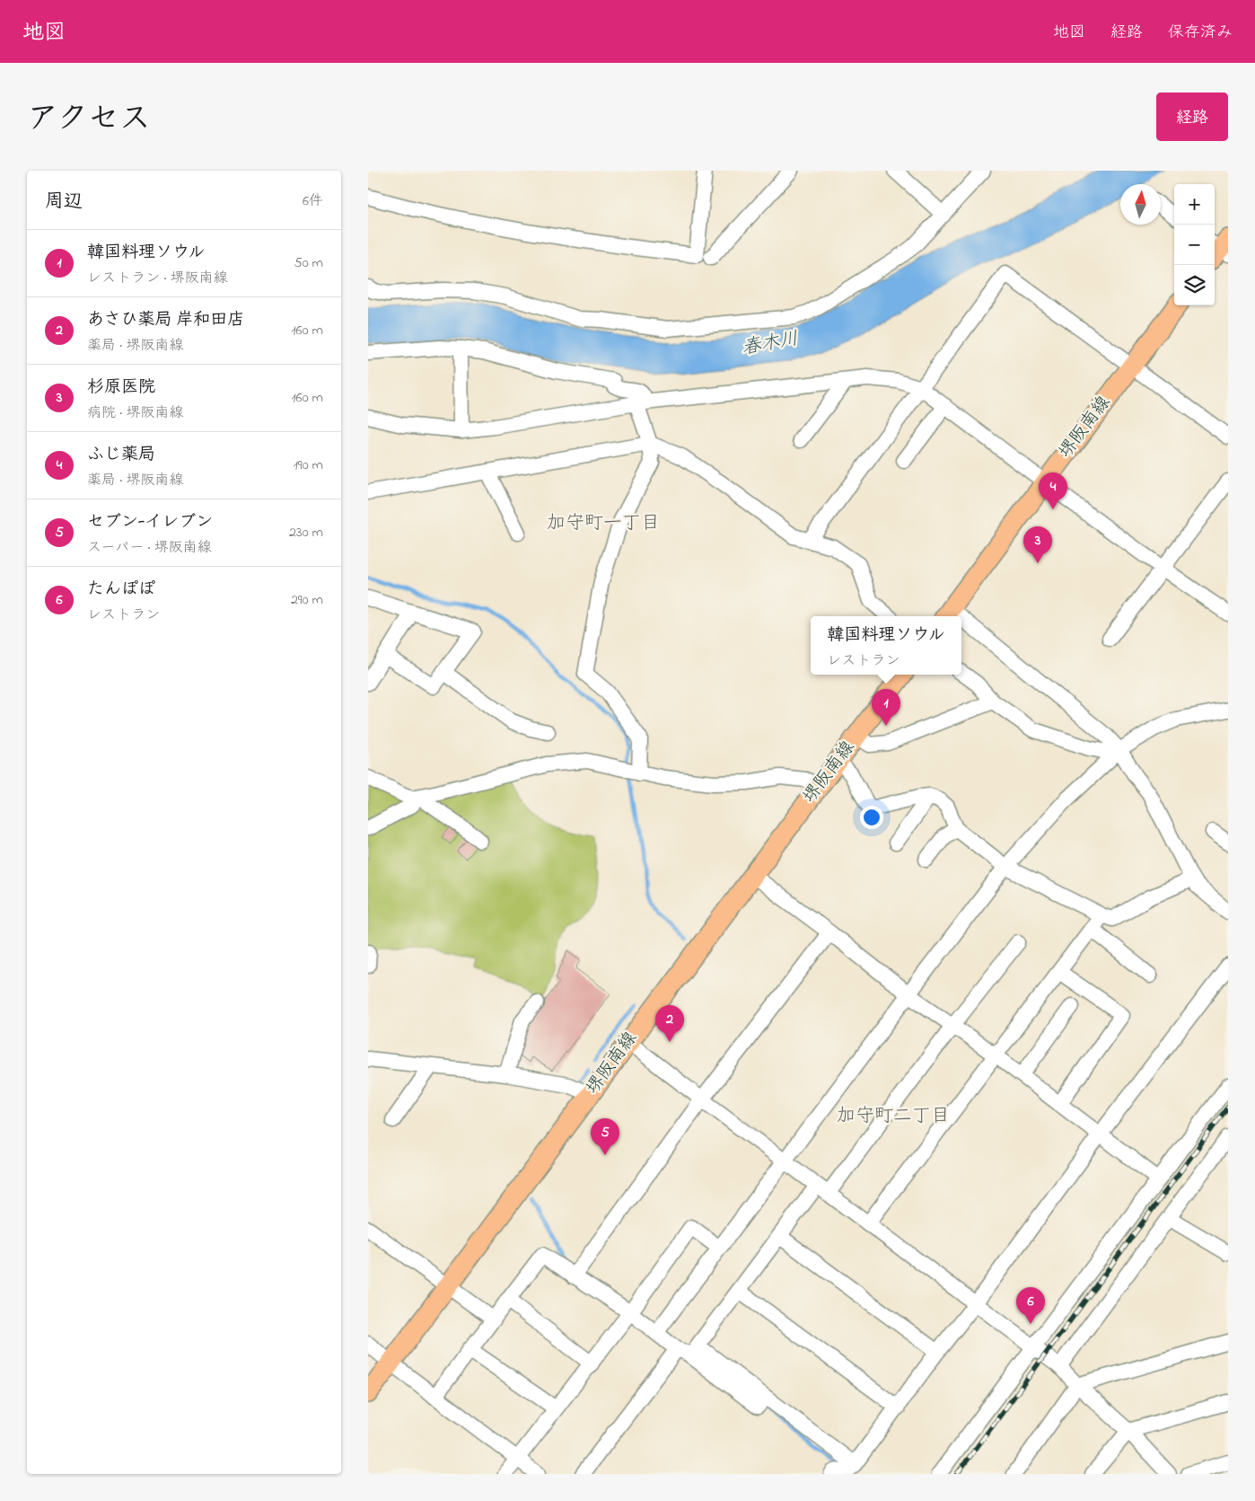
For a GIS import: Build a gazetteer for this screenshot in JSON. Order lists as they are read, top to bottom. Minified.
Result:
{"streets":{"main road":["堺阪南線"]},"districts":["加守町一丁目","加守町二丁目"],"water":["春木川"],"north":"top","page":{"header":"地図","nav":["地図","経路","保存済み"],"title":"アクセス","buttons":"経路","heading":["周辺","6件"],"map_buttons":["+","−"],"list":[{"mark":"1","name":"韓国料理ソウル","note":"レストラン · 堺阪南線","value":"50 m"},{"mark":"2","name":"あさひ薬局 岸和田店","note":"薬局 · 堺阪南線","value":"160 m"},{"mark":"3","name":"杉原医院","note":"病院 · 堺阪南線","value":"160 m"},{"mark":"4","name":"ふじ薬局","note":"薬局 · 堺阪南線","value":"190 m"},{"mark":"5","name":"セブン-イレブン","note":"スーパー · 堺阪南線","value":"230 m"},{"mark":"6","name":"たんぽぽ","note":"レストラン","value":"290 m"}],"pins":["4","3","1","2","5","6"],"popup":["韓国料理ソウル","レストラン"]}}
